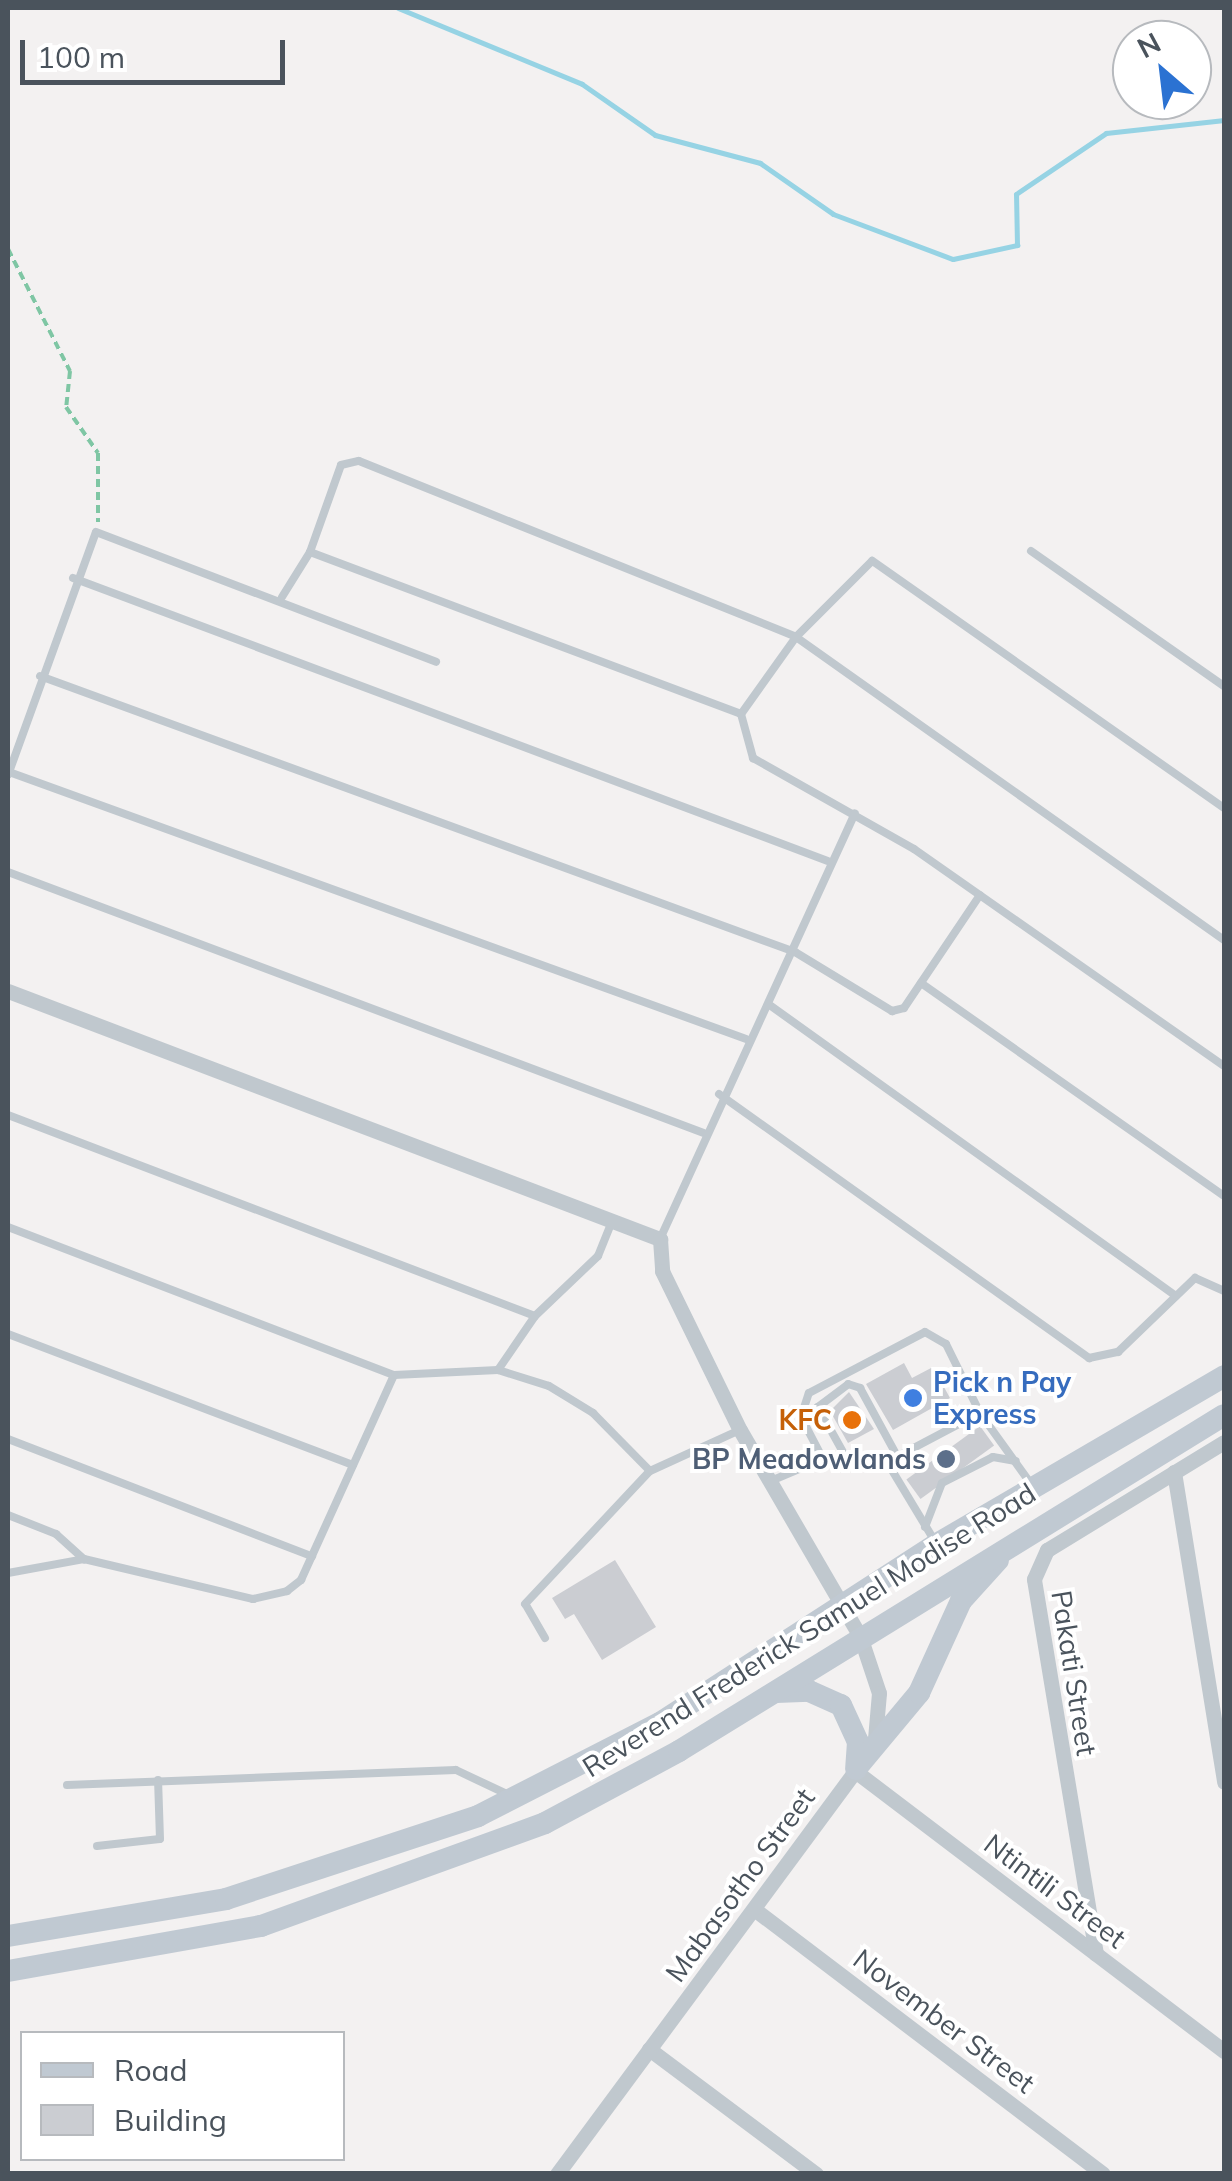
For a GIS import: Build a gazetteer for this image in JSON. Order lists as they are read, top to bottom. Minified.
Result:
{"streets":{"main road":["Reverend Frederick Samuel Modise Road"],"street":["Pakati Street","Mabasotho Street","Ntintili Street","November Street"]},"crossings":[["Reverend Frederick Samuel Modise Road","Mabasotho Street"],["Pakati Street","Ntintili Street"],["Mabasotho Street","Ntintili Street"],["Mabasotho Street","November Street"]],"places":["Pick n Pay Express","KFC","BP Meadowlands"],"legend":["Road","Building"],"scale_bar":"100 m","north":"top left"}
